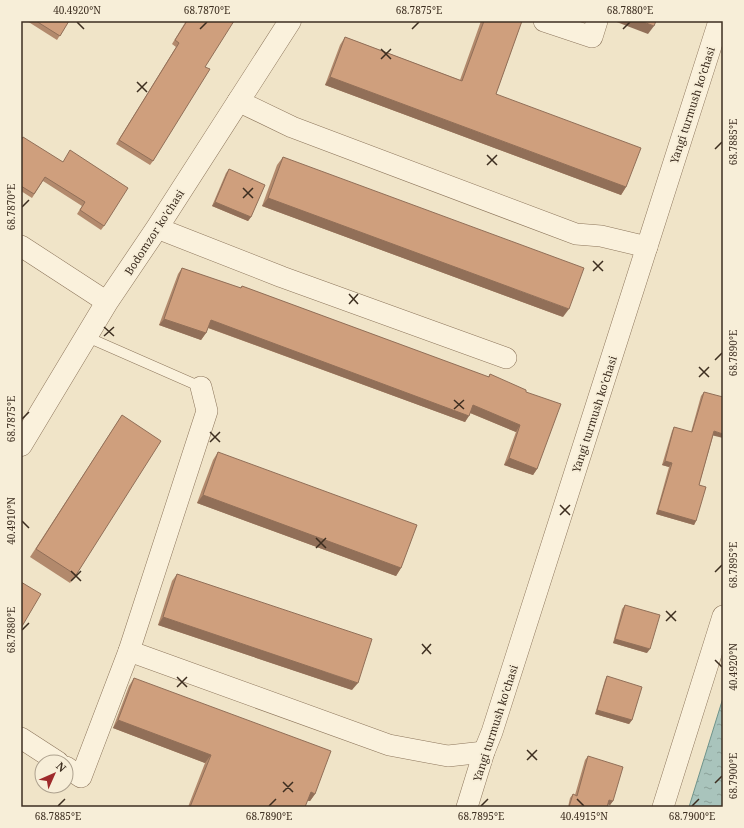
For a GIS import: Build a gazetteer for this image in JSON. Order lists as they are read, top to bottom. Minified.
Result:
{"streets":{"street":["Yangi turmush ko'chasi","Bodomzor ko'chasi"]},"north":"top right","coordinates":["40.4920°N","68.7870°E","68.7875°E","68.7880°E","68.7885°E","68.7890°E","40.4910°N","68.7895°E","68.7900°E","40.4915°N"]}
